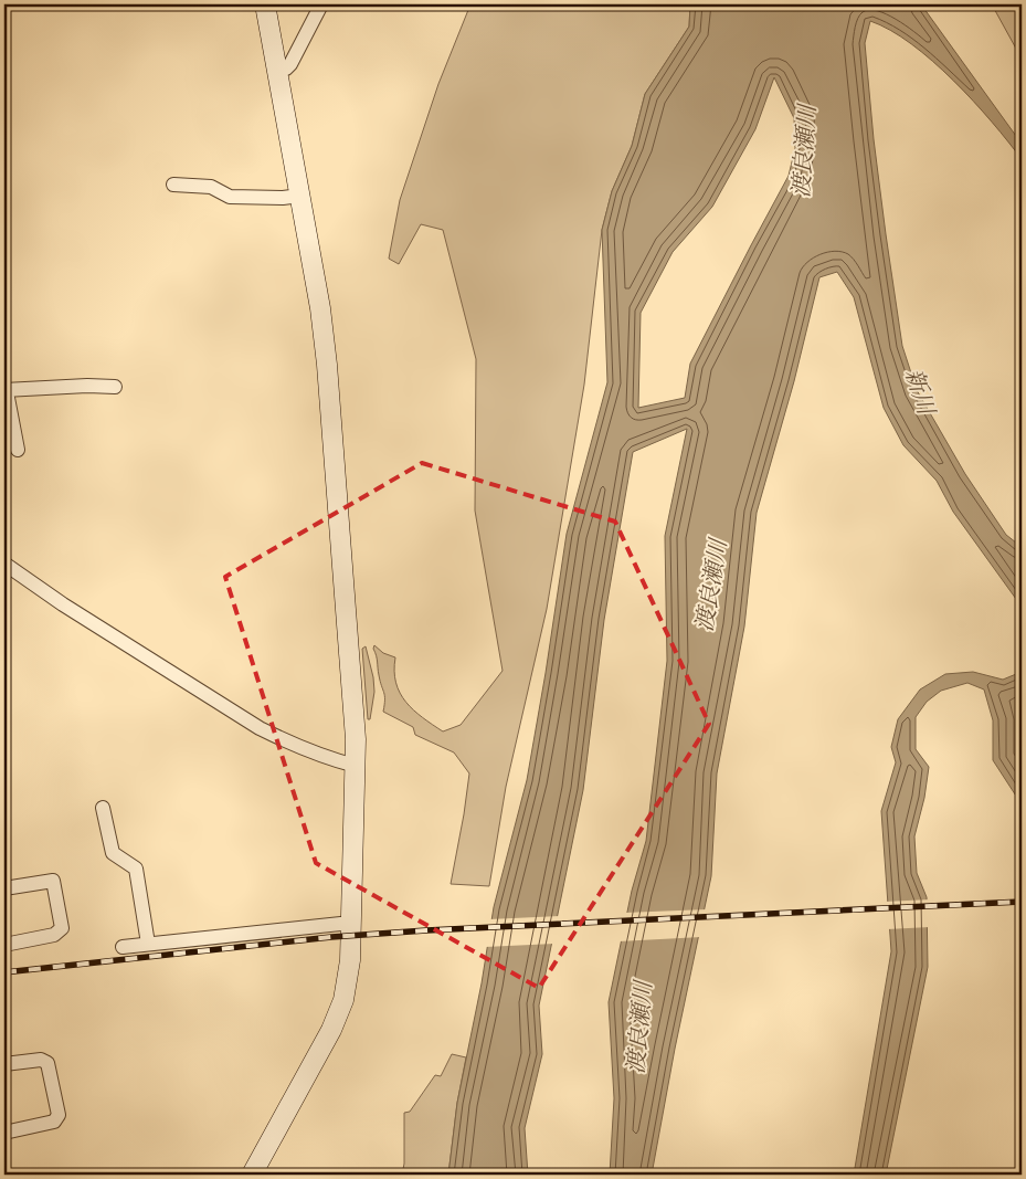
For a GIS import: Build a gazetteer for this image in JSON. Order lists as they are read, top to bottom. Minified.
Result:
{"water":["渡良瀬川","新川"]}
